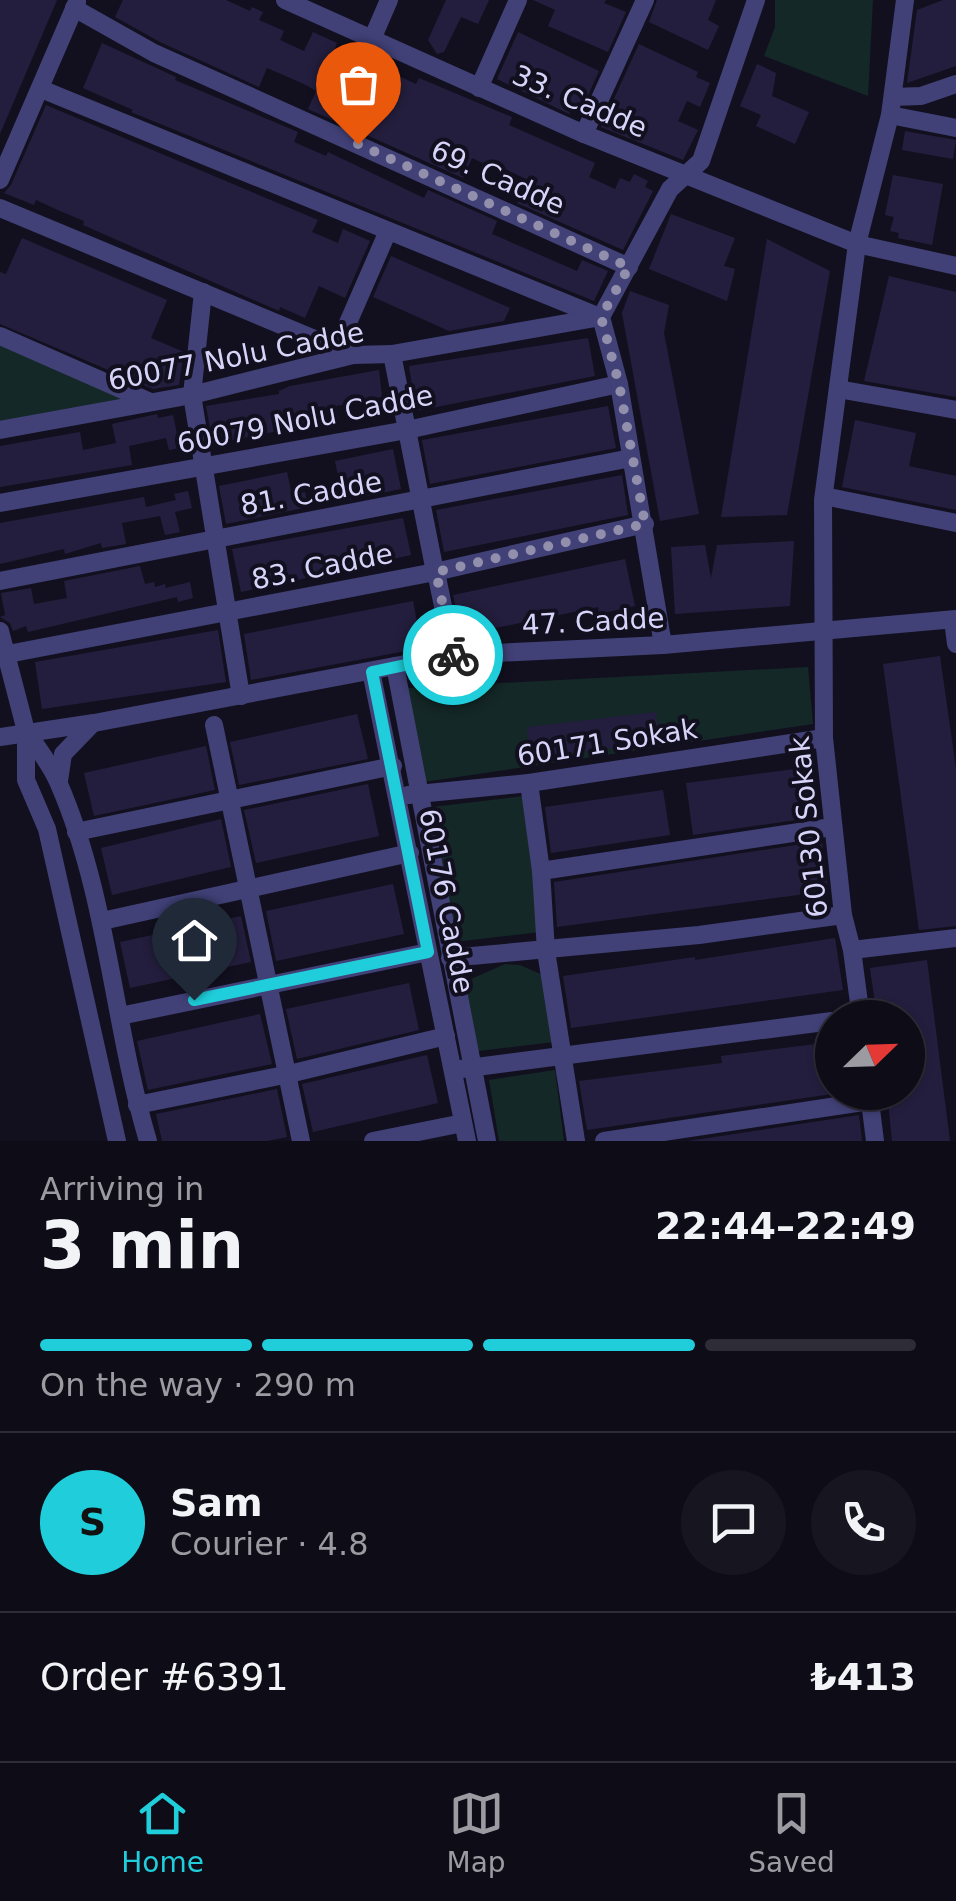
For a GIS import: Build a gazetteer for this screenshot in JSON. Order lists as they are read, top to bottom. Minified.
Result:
{"streets":{"street":["33. Cadde","69. Cadde","60077 Nolu Cadde","60079 Nolu Cadde","81. Cadde","83. Cadde","47. Cadde","60171 Sokak","60130 Sokak","60176 Cadde"]},"crossings":[["33. Cadde","60130 Sokak"],["47. Cadde","60130 Sokak"],["47. Cadde","60176 Cadde"],["60171 Sokak","60130 Sokak"],["60171 Sokak","60176 Cadde"]],"north":"top right","page":{"heading":["3 min","Arriving in","22:44–22:49"],"panel":["Sam","Courier · 4.8","Order #6391","₺413"],"bar":"On the way · 290 m","round":"S","tabs":["Home","Map","Saved"]}}
